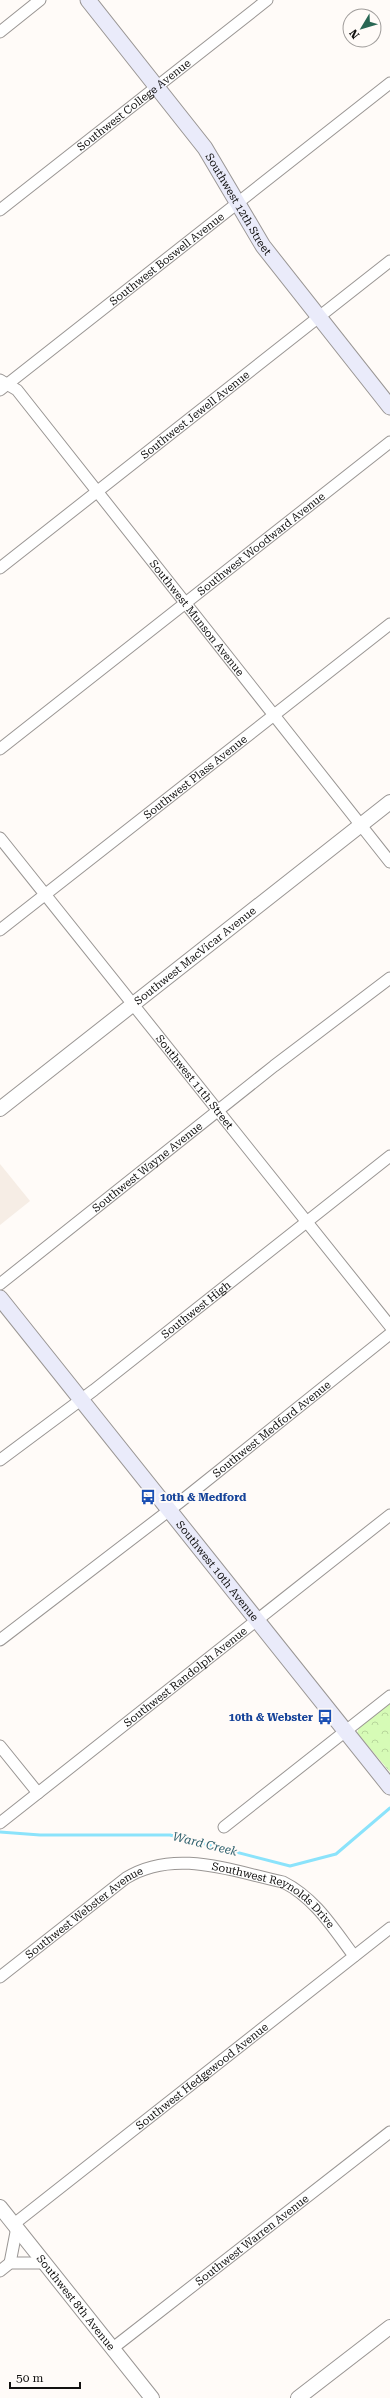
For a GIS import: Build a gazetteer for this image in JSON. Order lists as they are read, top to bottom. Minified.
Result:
{"streets":{"main road":["Southwest 12th Street","Southwest 10th Avenue"],"street":["Southwest College Avenue","Southwest Boswell Avenue","Southwest Jewell Avenue","Southwest Woodward Avenue","Southwest Munson Avenue","Southwest Plass Avenue","Southwest MacVicar Avenue","Southwest 11th Street","Southwest Wayne Avenue","Southwest High","Southwest Medford Avenue","Southwest Randolph Avenue","Southwest Reynolds Drive","Southwest Webster Avenue","Southwest Hedgewood Avenue","Southwest Warren Avenue","Southwest 8th Avenue"]},"crossings":[["Southwest College Avenue","Southwest 12th Street"],["Southwest 12th Street","Southwest Boswell Avenue"],["Southwest 12th Street","Southwest Jewell Avenue"],["Southwest Boswell Avenue","Southwest Munson Avenue"],["Southwest Jewell Avenue","Southwest Munson Avenue"],["Southwest Woodward Avenue","Southwest Munson Avenue"],["Southwest Munson Avenue","Southwest Plass Avenue"],["Southwest Munson Avenue","Southwest MacVicar Avenue"],["Southwest Plass Avenue","Southwest 11th Street"],["Southwest MacVicar Avenue","Southwest 11th Street"],["Southwest 11th Street","Southwest Wayne Avenue"],["Southwest 11th Street","Southwest High"],["Southwest High","Southwest 10th Avenue"],["Southwest Medford Avenue","Southwest 10th Avenue"],["Southwest 10th Avenue","Southwest Randolph Avenue"],["Southwest Reynolds Drive","Southwest Webster Avenue"],["Southwest Reynolds Drive","Southwest Hedgewood Avenue"],["Southwest Hedgewood Avenue","Southwest 8th Avenue"],["Southwest Warren Avenue","Southwest 8th Avenue"]],"water":["Ward Creek"],"places":{"bus stop":["10th & Medford","10th & Webster"]},"scale_bar":"50 m","north":"bottom left"}
